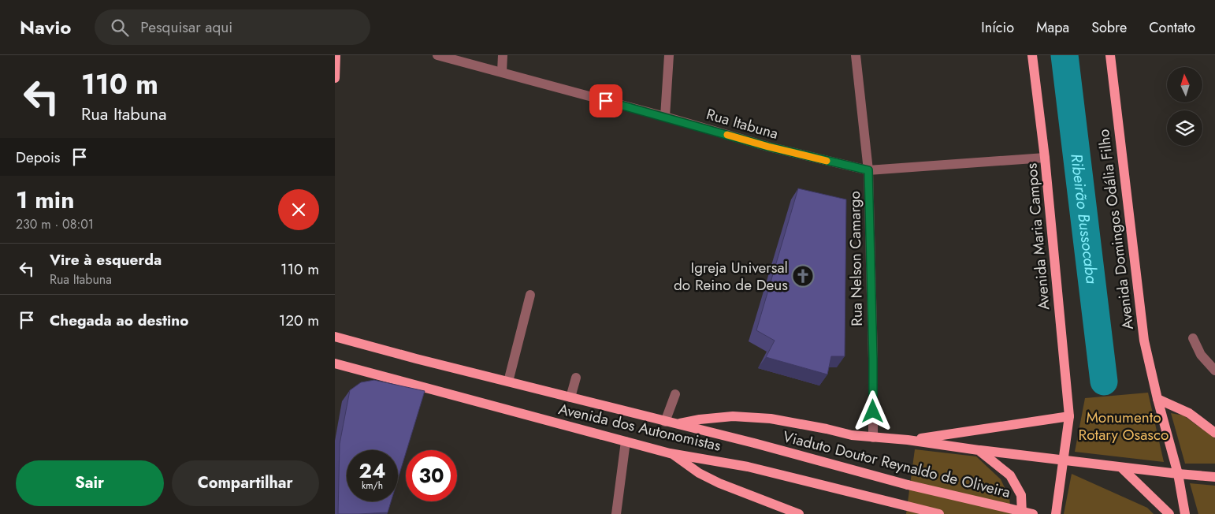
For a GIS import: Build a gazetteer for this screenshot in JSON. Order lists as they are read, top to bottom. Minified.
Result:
{"streets":{"main road":["Avenida Domingos Odália Filho","Avenida Maria Campos","Avenida dos Autonomistas","Viaduto Doutor Reynaldo de Oliveira"],"street":["Rua Itabuna","Rua Nelson Camargo"]},"crossings":[["Rua Itabuna","Avenida Maria Campos"],["Rua Itabuna","Rua Nelson Camargo"],["Avenida dos Autonomistas","Viaduto Doutor Reynaldo de Oliveira"]],"water":["Ribeirão Bussocaba"],"parks":["Monumento Rotary Osasco"],"places":{"church":["Igreja Universal do Reino de Deus"]},"north":"top","page":{"header":"Navio","search":"Pesquisar aqui","nav":["Início","Mapa","Sobre","Contato"],"turn":["110 m","Rua Itabuna"],"then":"Depois","heading":["1 min","230 m · 08:01"],"list":[{"name":"Vire à esquerda","note":"Rua Itabuna","value":"110 m"},{"name":"Chegada ao destino","value":"120 m"}],"speed":"24 km/h","limit":"30","buttons":["Sair","Compartilhar"]}}
